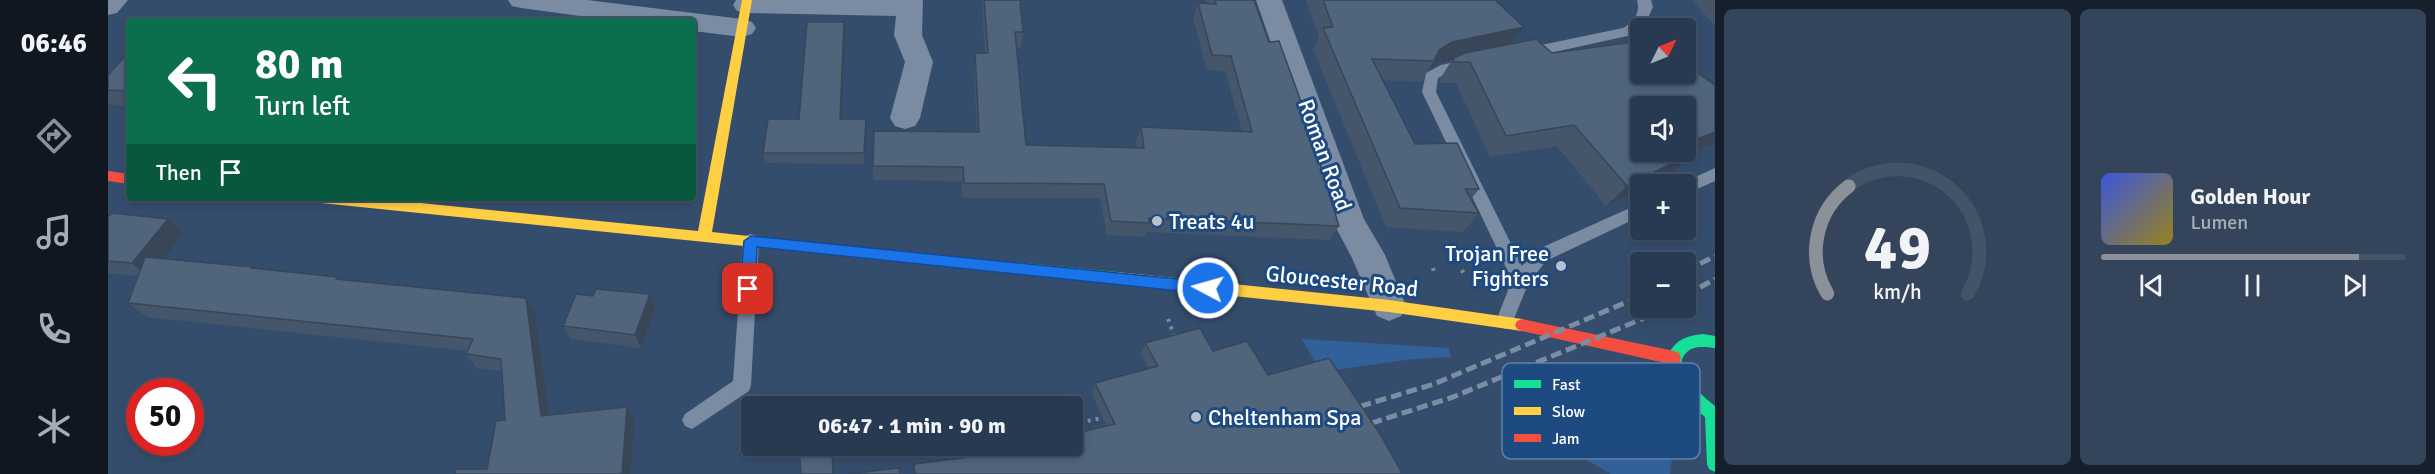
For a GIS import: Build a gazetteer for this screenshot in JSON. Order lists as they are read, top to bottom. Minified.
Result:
{"streets":{"main road":["Gloucester Road"],"street":["Roman Road"]},"crossings":[["Roman Road","Gloucester Road"]],"places":["Treats 4u","Trojan Free Fighters","Cheltenham Spa"],"legend":["Fast","Slow","Jam"],"north":"top right","page":{"tabs":"06:46","map_buttons":["+","−"],"turn":["80 m","Turn left"],"then":"Then","song":["Golden Hour","Lumen"],"limit":"50","trip":"06:47 · 1 min · 90 m","gauge":["49","km/h"]}}
